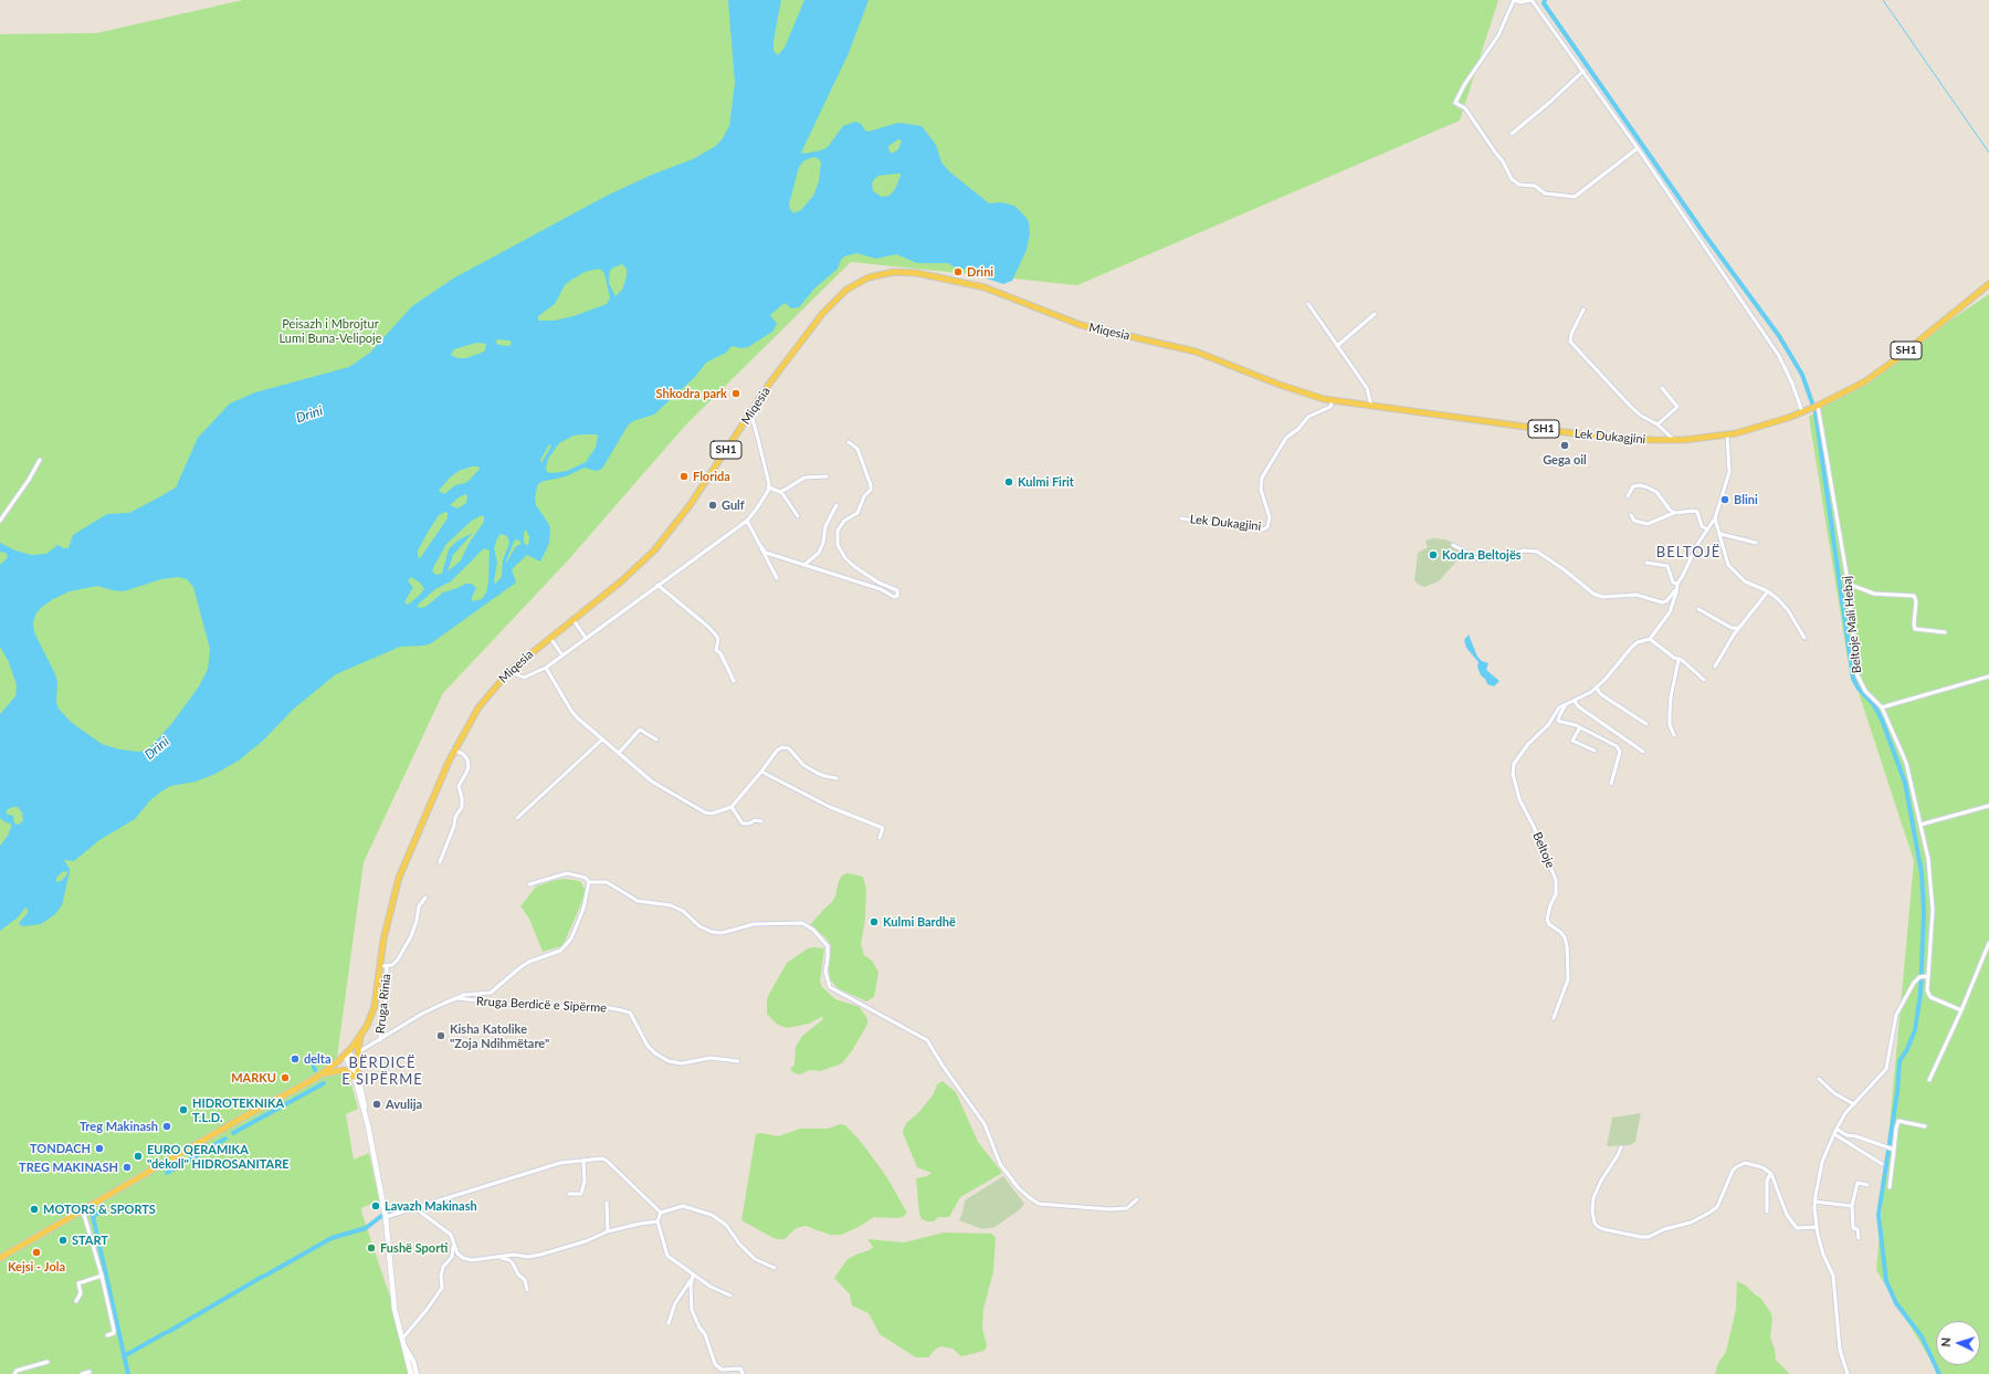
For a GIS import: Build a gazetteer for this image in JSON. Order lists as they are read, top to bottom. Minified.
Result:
{"streets":{"main road":["Miqesia","SH1","Lek Dukagjini"],"street":["Beltoje Mali Hebaj","Beltoje","Rruga Rinia","Rruga Berdicë e Sipërme"]},"crossings":[["Miqesia","SH1"],["Miqesia","Lek Dukagjini"],["Miqesia","Rruga Rinia"],["SH1","Lek Dukagjini"],["SH1","Beltoje Mali Hebaj"]],"districts":["BELTOJË","BËRDICË E SIPËRME"],"water":["Drini"],"parks":["Peisazh i Mbrojtur Lumi Buna-Velipoje"],"places":["Drini","Shkodra park","Gega oil","Florida","Kulmi Firit","Blini","Gulf","Kodra Beltojës","Kulmi Bardhë","Kisha Katolike \"Zoja Ndihmëtare\"","delta","MARKU","Avulija","HIDROTEKNIKA T.L.D.","Treg Makinash","TONDACH","EURO QERAMIKA \"dekoll\" HIDROSANITARE","TREG MAKINASH","Lavazh Makinash","MOTORS & SPORTS","START","Fushë Sporti","Kejsi - Jola"],"north":"left"}
